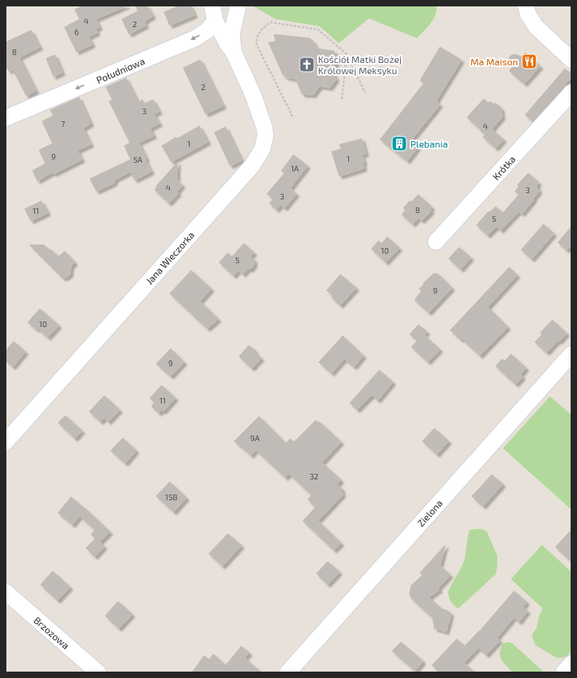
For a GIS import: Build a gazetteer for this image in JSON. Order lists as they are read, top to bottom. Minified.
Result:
{"streets":{"street":["Południowa","Krótka","Jana Wieczorka","Zielona","Brzozowa"]},"crossings":[["Południowa","Jana Wieczorka"]],"one_way":["Południowa"],"places":{"restaurant":["Ma Maison"],"church":["Kościół Matki Bożej Królowej Meksyku"],"building":["Plebania"]},"house_numbers":["4","2","6","8","2","3","7","4","1","9","1","5A","1A","4","3","3","8","11","5","10","5","9","10","9","11","9A","32","15B"]}
